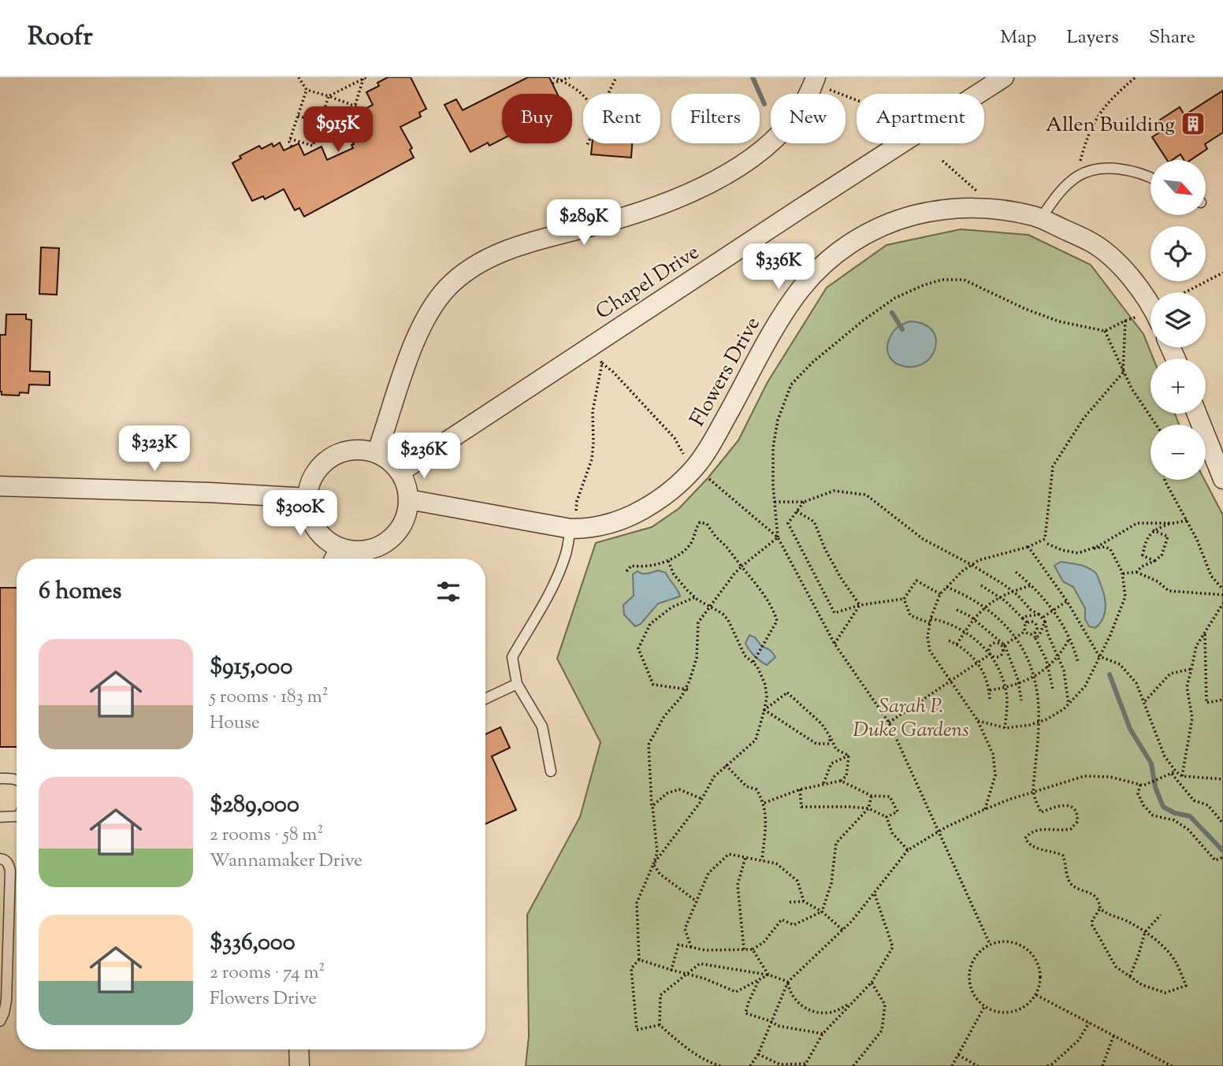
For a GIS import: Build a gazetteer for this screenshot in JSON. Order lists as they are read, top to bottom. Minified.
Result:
{"streets":{"street":["Chapel Drive","Flowers Drive"]},"crossings":[["Chapel Drive","Flowers Drive"]],"parks":["Sarah P. Duke Gardens"],"places":{"building":["Allen Building"]},"north":"bottom right","page":{"header":"Roofr","nav":["Map","Layers","Share"],"chip":["Buy","Rent","Filters","New","Apartment"],"price":["$915K","$289K","$336K","$323K","$236K","$300K"],"map_buttons":["+","−"],"heading":"6 homes","list":[{"name":"$915,000","note":"5 rooms · 183 m² · House"},{"name":"$289,000","note":"2 rooms · 58 m² · Wannamaker Drive"},{"name":"$336,000","note":"2 rooms · 74 m² · Flowers Drive"}]}}
